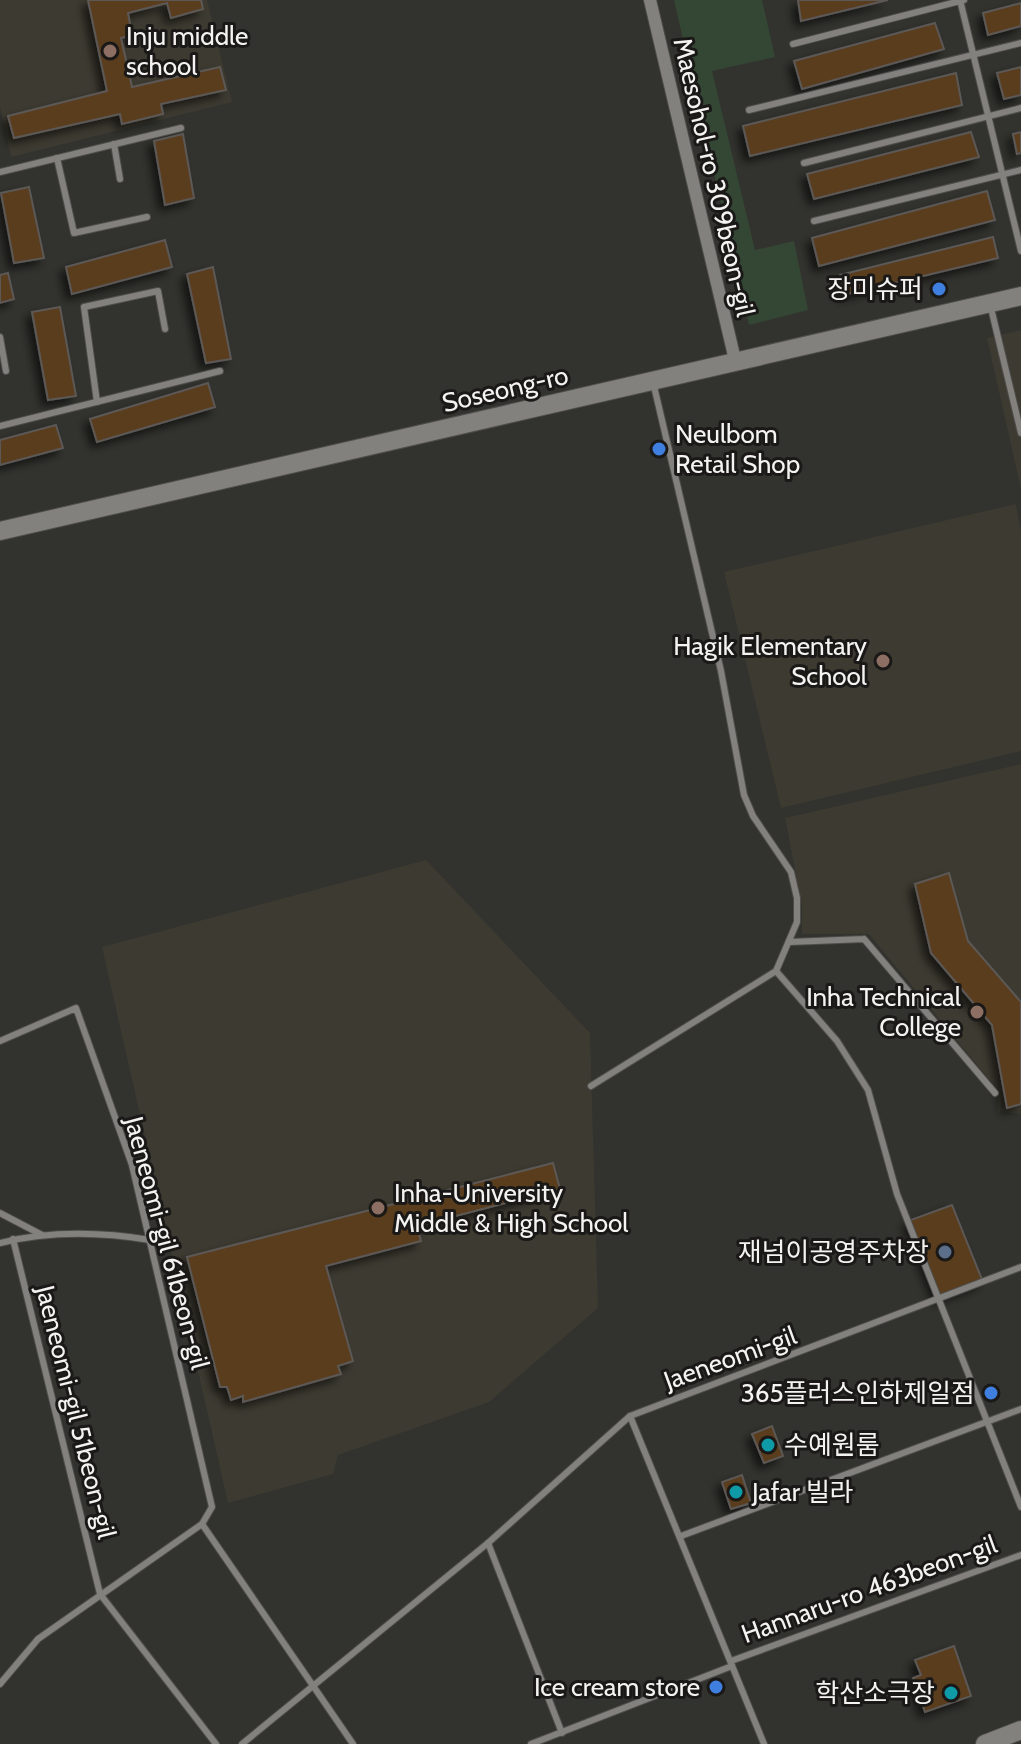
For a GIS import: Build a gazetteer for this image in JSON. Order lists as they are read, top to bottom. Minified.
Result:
{"streets":{"main road":["Soseong-ro"],"street":["Maesohol-ro 309beon-gil"],"lane":["Jaeneomi-gil 61beon-gil","Jaeneomi-gil","Jaeneomi-gil 51beon-gil","Hannaru-ro 463beon-gil"]},"crossings":[["Maesohol-ro 309beon-gil","Soseong-ro"]],"places":["Inju middle school","장미슈퍼","Neulbom Retail Shop","Hagik Elementary School","Inha Technical College","Inha-University Middle & High School","재넘이공영주차장","365플러스인하제일점","수예원룸","Jafar 빌라","Ice cream store","학산소극장"]}
